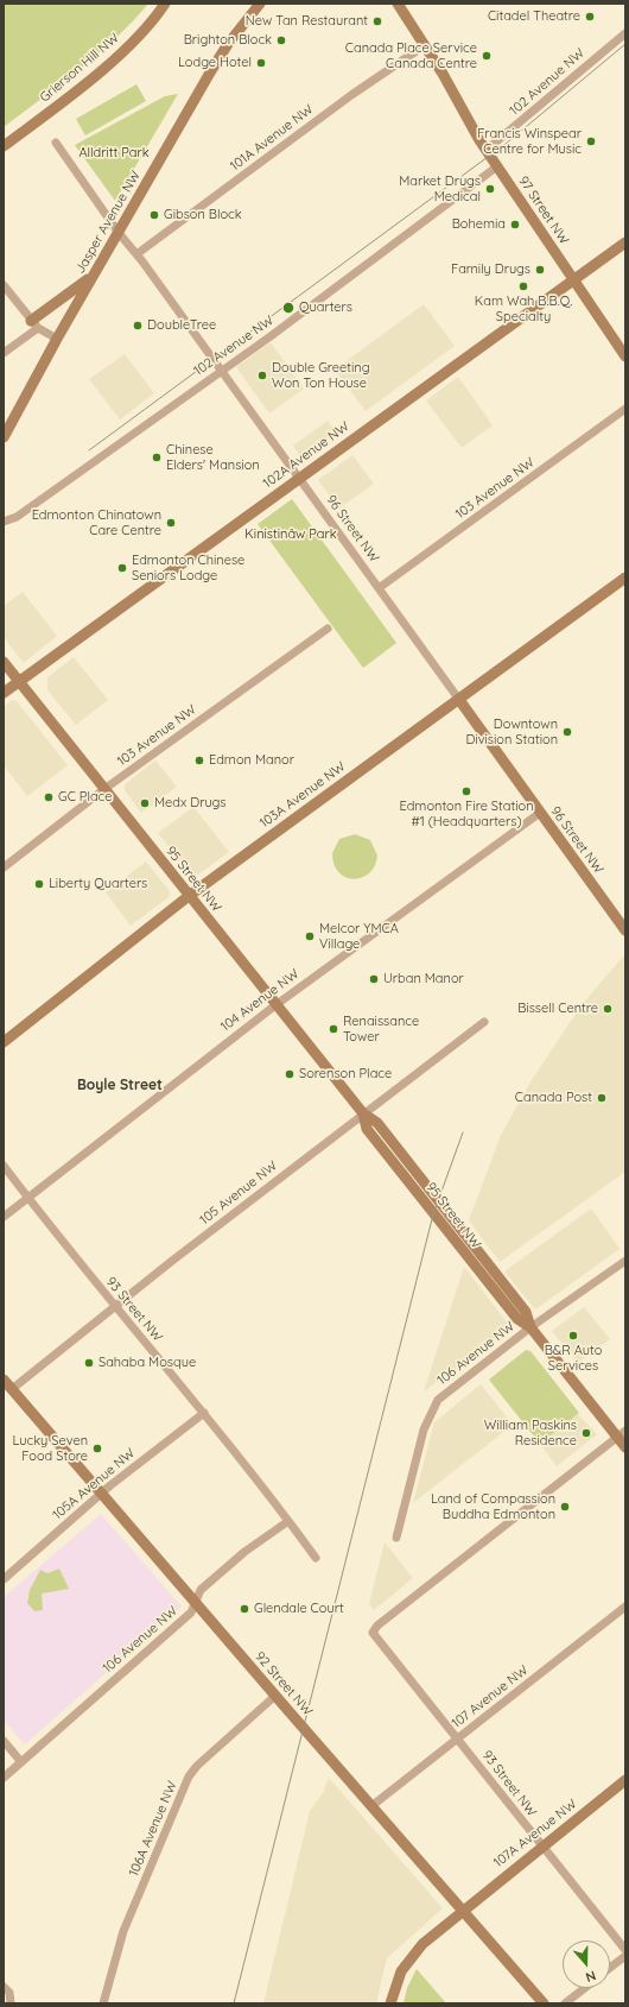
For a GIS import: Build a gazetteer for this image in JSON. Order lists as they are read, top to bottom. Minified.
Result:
{"streets":{"street":["Grierson Hill NW","102 Avenue NW","101A Avenue NW","97 Street NW","Jasper Avenue NW","102A Avenue NW","103 Avenue NW","96 Street NW","103A Avenue NW","95 Street NW","104 Avenue NW","105 Avenue NW","93 Street NW","106 Avenue NW","105A Avenue NW","92 Street NW","107 Avenue NW","106A Avenue NW","107A Avenue NW"]},"crossings":[["102 Avenue NW","97 Street NW"],["102 Avenue NW","96 Street NW"],["101A Avenue NW","97 Street NW"],["101A Avenue NW","96 Street NW"],["97 Street NW","102A Avenue NW"],["Jasper Avenue NW","96 Street NW"],["102A Avenue NW","96 Street NW"],["102A Avenue NW","95 Street NW"],["103 Avenue NW","96 Street NW"],["103 Avenue NW","95 Street NW"],["96 Street NW","103A Avenue NW"],["96 Street NW","104 Avenue NW"],["103A Avenue NW","95 Street NW"],["95 Street NW","104 Avenue NW"],["95 Street NW","105 Avenue NW"],["95 Street NW","93 Street NW"],["95 Street NW","106 Avenue NW"],["104 Avenue NW","93 Street NW"],["105 Avenue NW","93 Street NW"],["105 Avenue NW","92 Street NW"],["93 Street NW","106 Avenue NW"],["93 Street NW","105A Avenue NW"],["93 Street NW","107 Avenue NW"],["93 Street NW","107A Avenue NW"],["106 Avenue NW","92 Street NW"],["105A Avenue NW","92 Street NW"],["92 Street NW","107 Avenue NW"],["92 Street NW","106A Avenue NW"],["92 Street NW","107A Avenue NW"]],"districts":["Boyle Street"],"parks":["Alldritt Park","Kinistinâw Park"],"places":["Citadel Theatre","New Tan Restaurant","Brighton Block","Canada Place Service Canada Centre","Lodge Hotel","Francis Winspear Centre for Music","Market Drugs Medical","Gibson Block","Bohemia","Family Drugs","Kam Wah B.B.Q. Specialty","Quarters","DoubleTree","Double Greeting Won Ton House","Chinese Elders' Mansion","Edmonton Chinatown Care Centre","Edmonton Chinese Seniors Lodge","Downtown Division Station","Edmon Manor","Edmonton Fire Station #1 (Headquarters)","GC Place","Medx Drugs","Liberty Quarters","Melcor YMCA Village","Urban Manor","Bissell Centre","Renaissance Tower","Sorenson Place","Canada Post","B&R Auto Services","Sahaba Mosque","William Paskins Residence","Lucky Seven Food Store","Land of Compassion Buddha Edmonton","Glendale Court"],"north":"bottom"}
